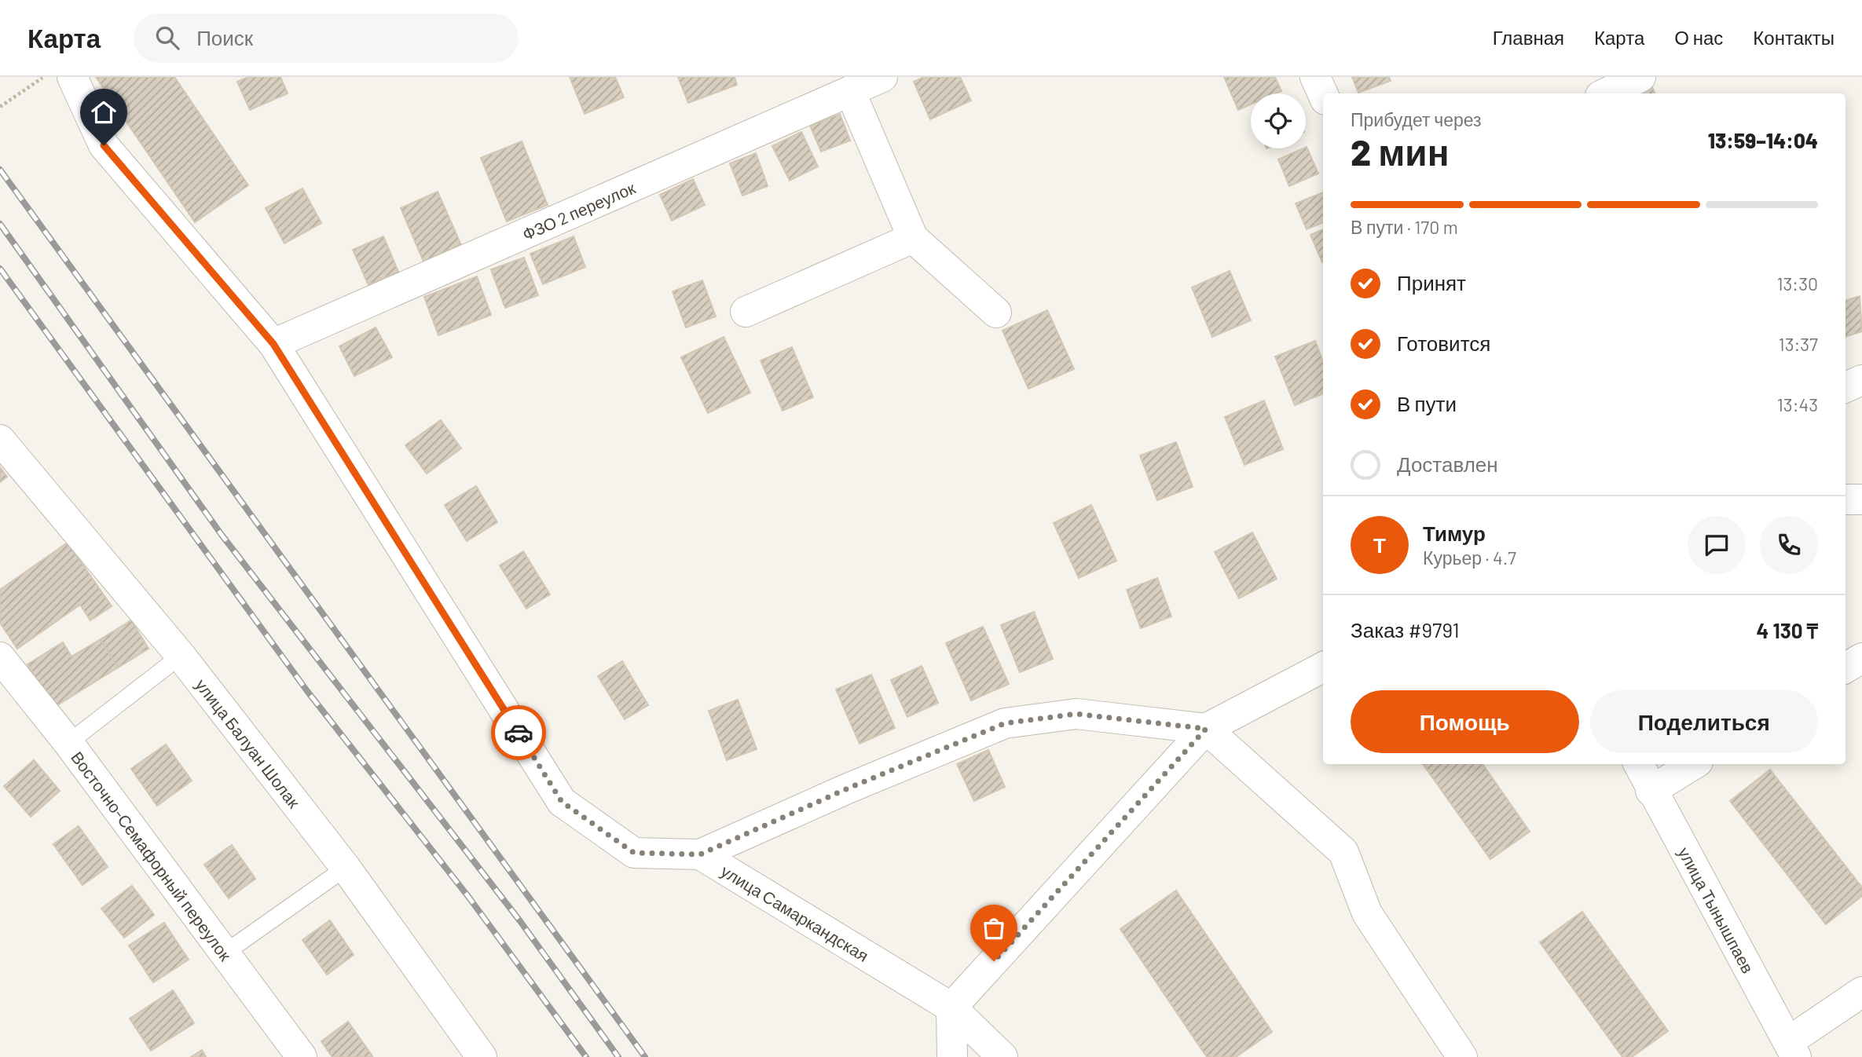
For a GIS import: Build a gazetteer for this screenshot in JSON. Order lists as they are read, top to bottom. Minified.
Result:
{"streets":{"street":["ФЗО 2 переулок","улица Балуан Шолак","Восточно-Семафорный переулок","улица Тынышпаев","улица Самаркандская"]},"crossings":[["ФЗО 2 переулок","улица Самаркандская"]],"page":{"header":"Карта","search":"Поиск","nav":["Главная","Карта","О нас","Контакты"],"heading":["2 мин","Прибудет через","13:59–14:04"],"panel":["Тимур","Курьер · 4.7","Заказ #9791","4 130 ₸"],"bar":"В пути · 170 m","list":[["Принят","13:30"],["Готовится","13:37"],["В пути","13:43"],"Доставлен"],"round":"Т","buttons":["Помощь","Поделиться"]}}
